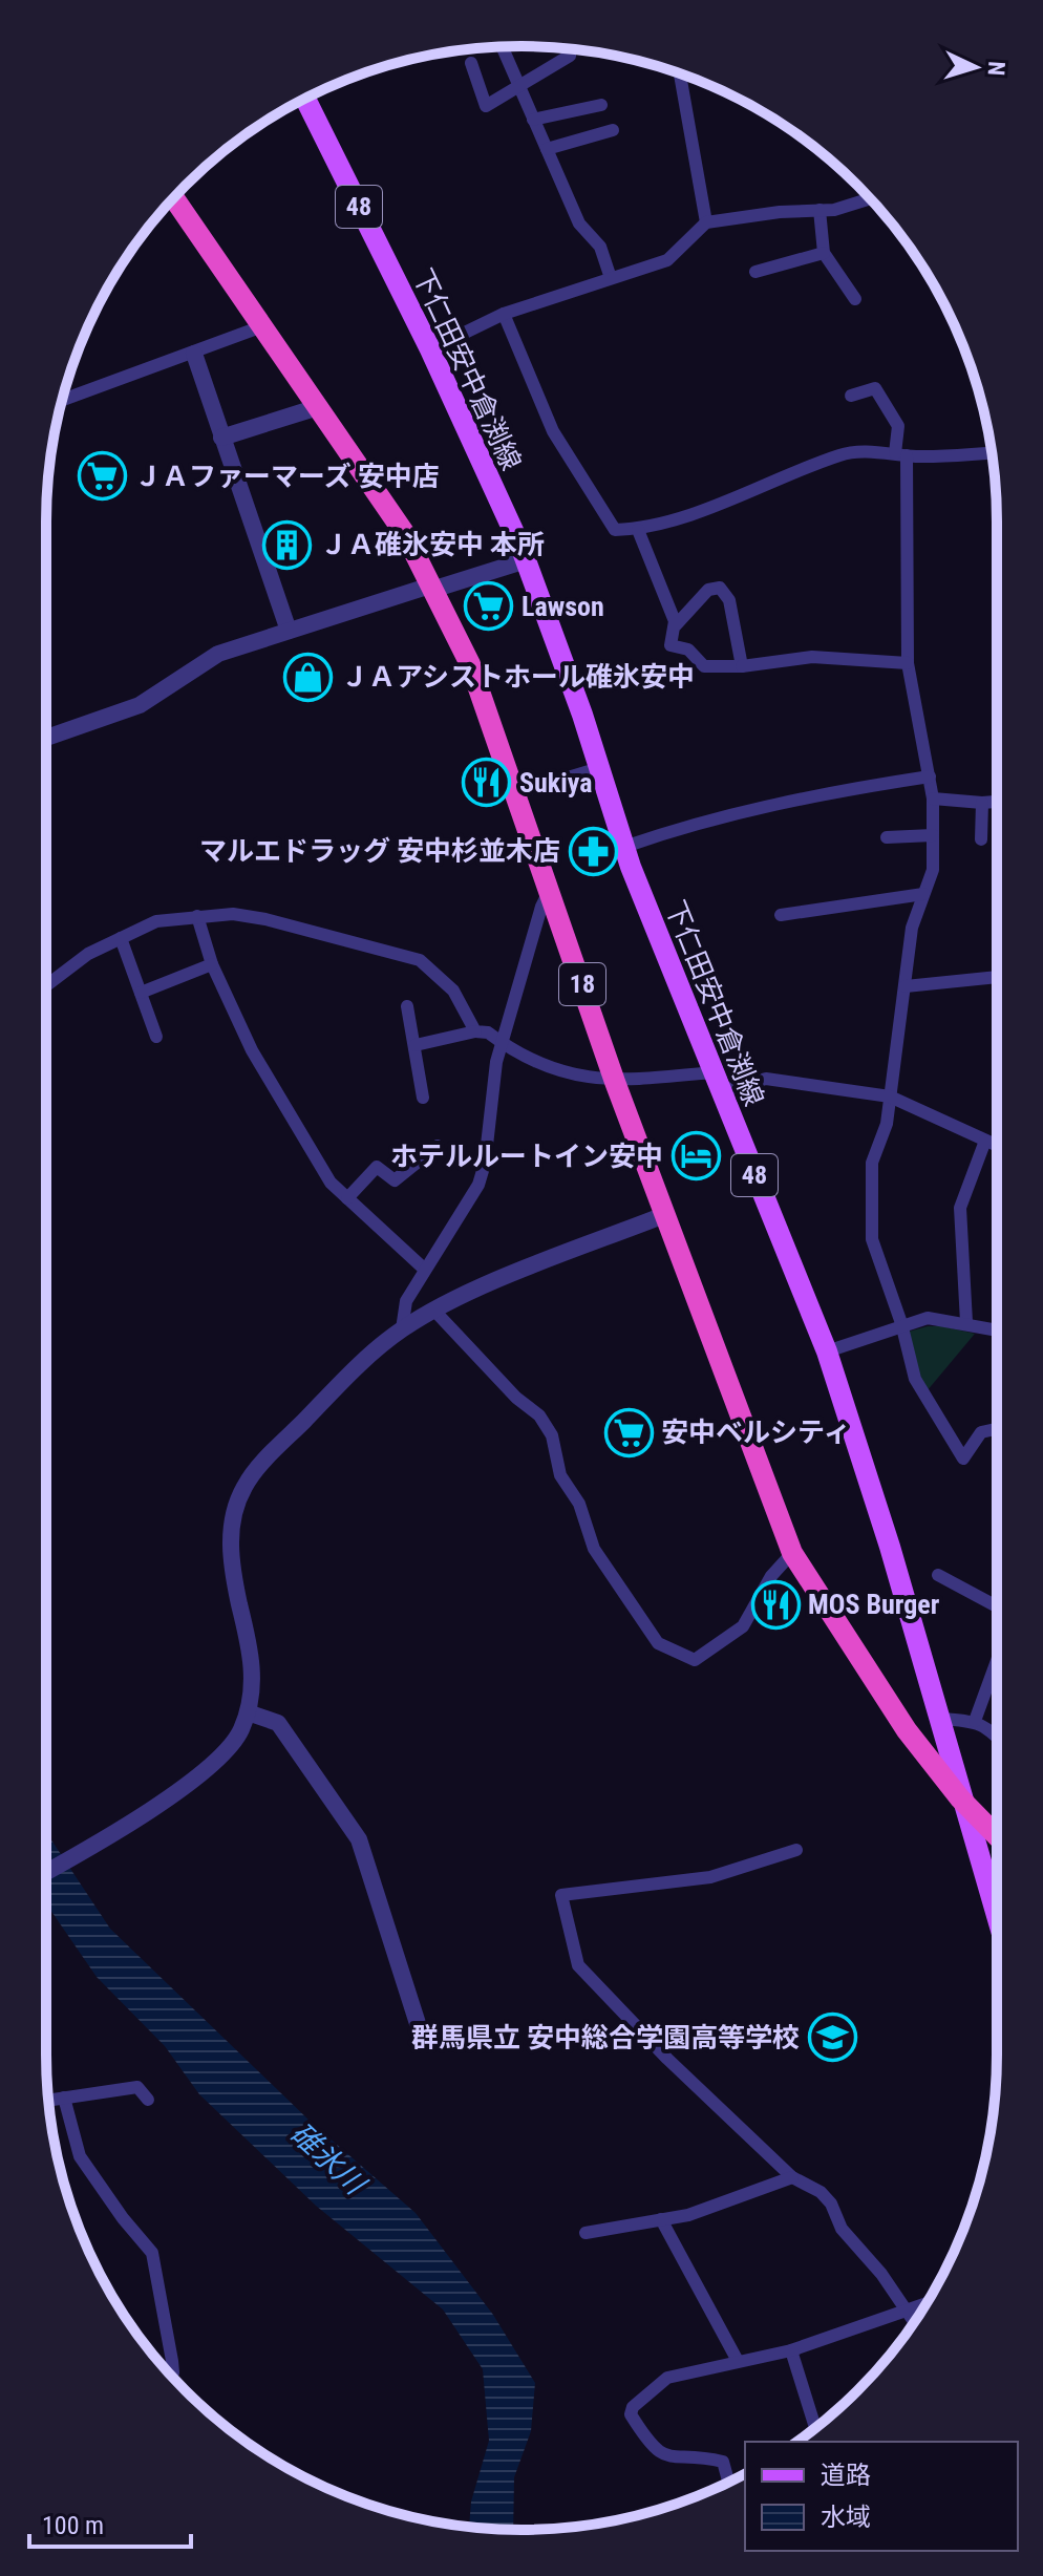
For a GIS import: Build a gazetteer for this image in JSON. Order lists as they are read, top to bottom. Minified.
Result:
{"streets":{"highway":["18"],"main road":["48","下仁田安中倉渕線"]},"crossings":[["下仁田安中倉渕線","18"]],"water":["碓氷川"],"places":{"supermarket":["ＪＡファーマーズ 安中店","Lawson","安中ベルシティ"],"building":["ＪＡ碓氷安中 本所"],"shop":["ＪＡアシストホール碓氷安中"],"restaurant":["Sukiya","MOS Burger"],"pharmacy":["マルエドラッグ 安中杉並木店"],"hotel":["ホテルルートイン安中"],"school or university":["群馬県立 安中総合学園高等学校"]},"legend":["道路","水域"],"scale_bar":"100 m","north":"right"}
